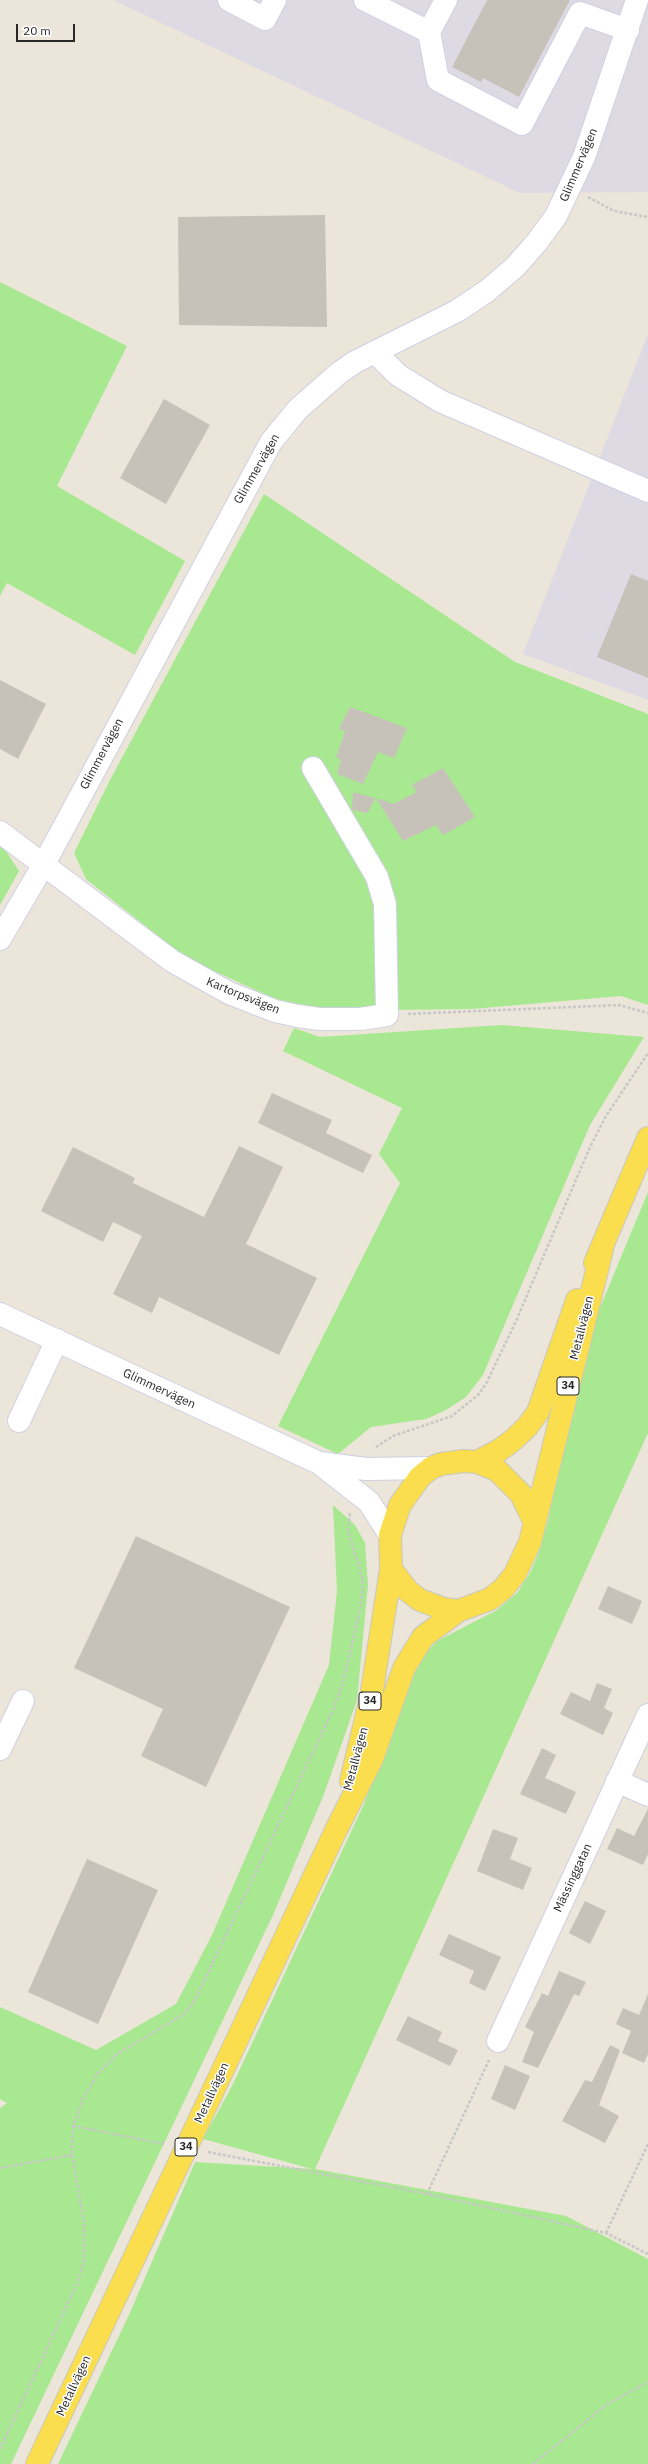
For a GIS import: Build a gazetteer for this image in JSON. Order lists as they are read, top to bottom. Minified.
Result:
{"streets":{"main road":["Metallvägen","34"],"street":["Glimmervägen","Kartorpsvägen","Mässinggatan"]},"crossings":[["Glimmervägen","Kartorpsvägen"],["Glimmervägen","34"],["Metallvägen","34"]],"scale_bar":"20 m"}
